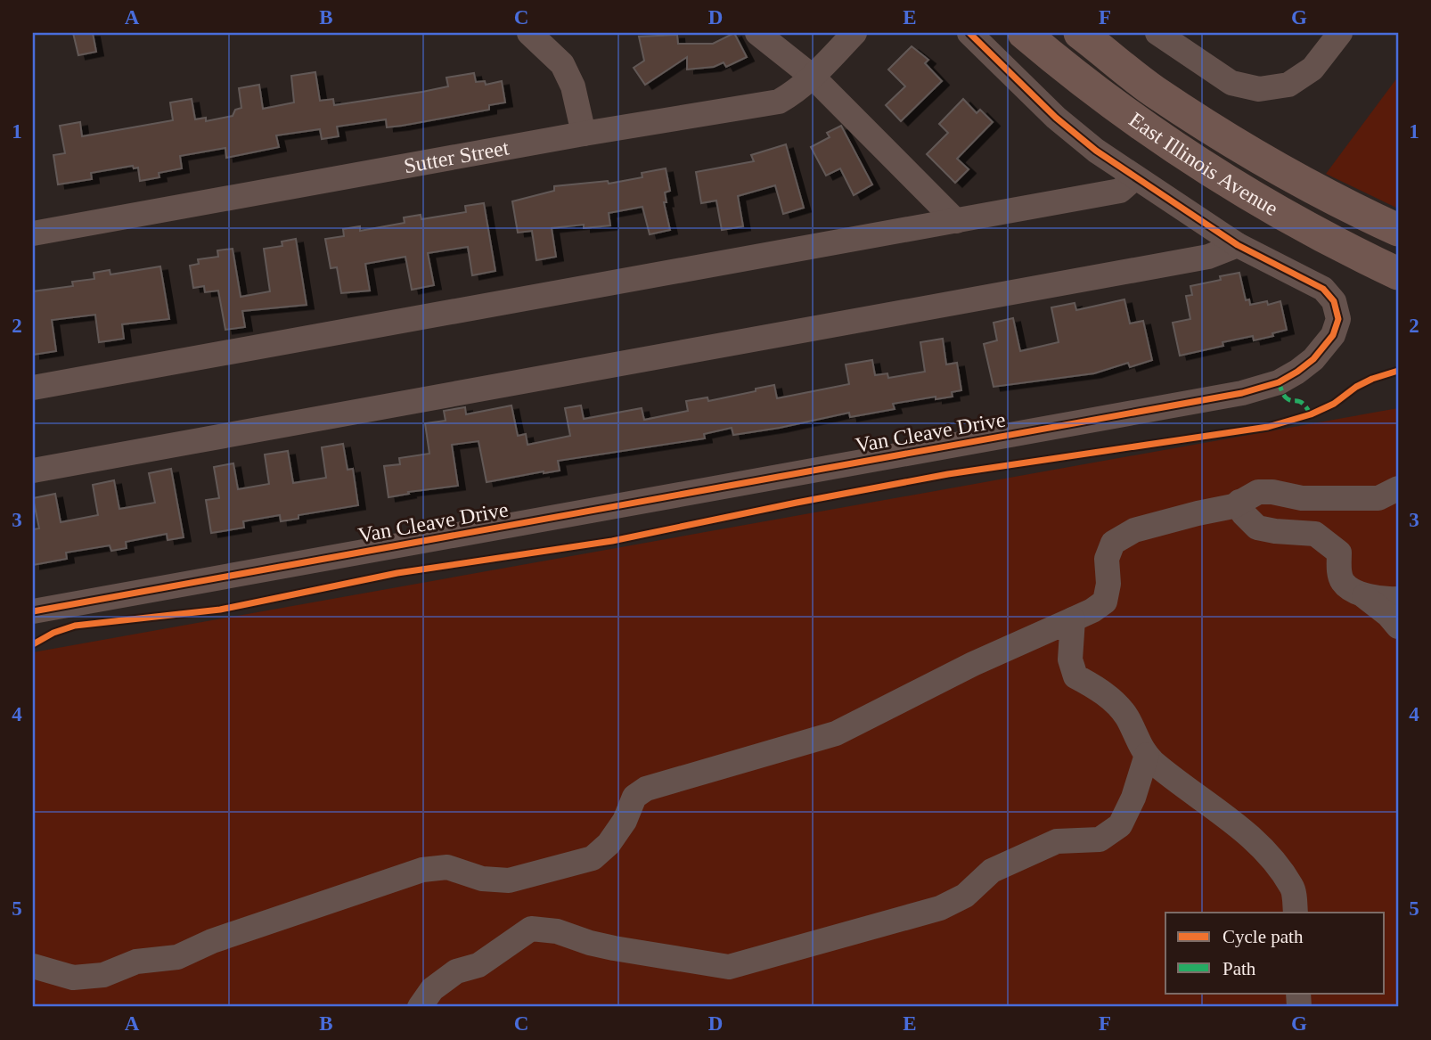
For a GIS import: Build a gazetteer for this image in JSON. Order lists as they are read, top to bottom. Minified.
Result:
{"streets":{"main road":["East Illinois Avenue"],"street":["Sutter Street","Van Cleave Drive"]},"legend":["Cycle path","Path"],"grid":{"columns":["A","B","C","D","E","F","G"],"rows":["1","2","3","4","5"]}}
